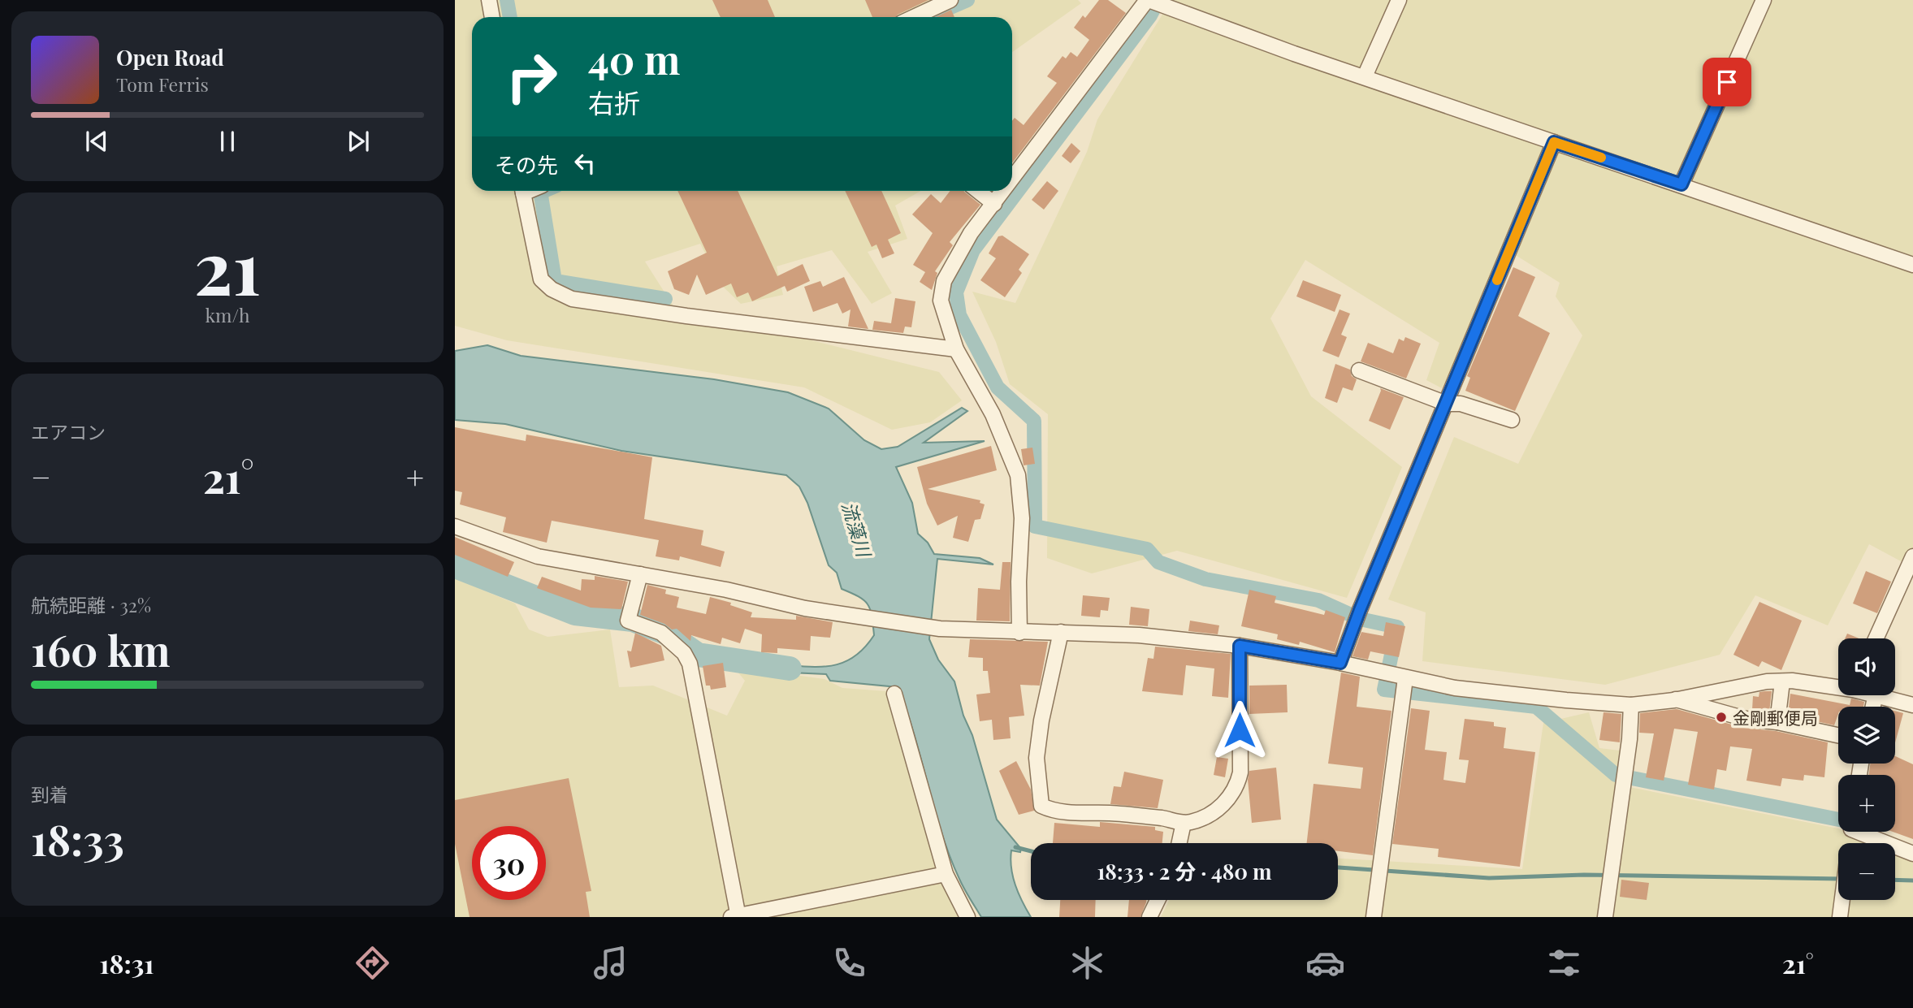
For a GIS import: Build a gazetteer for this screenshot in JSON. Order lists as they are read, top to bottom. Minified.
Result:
{"water":["流藻川"],"places":["金剛郵便局"],"page":{"turn":["40 m","右折"],"song":["Open Road","Tom Ferris"],"then":"その先","tile":[["21","km/h"],"エアコン",["航続距離 · 32%","160 km"],["到着","18:33"]],"heat":["−","21°","+"],"map_buttons":["+","−"],"limit":"30","trip":"18:33 · 2 分 · 480 m","tabs":["18:31","21°"]}}
